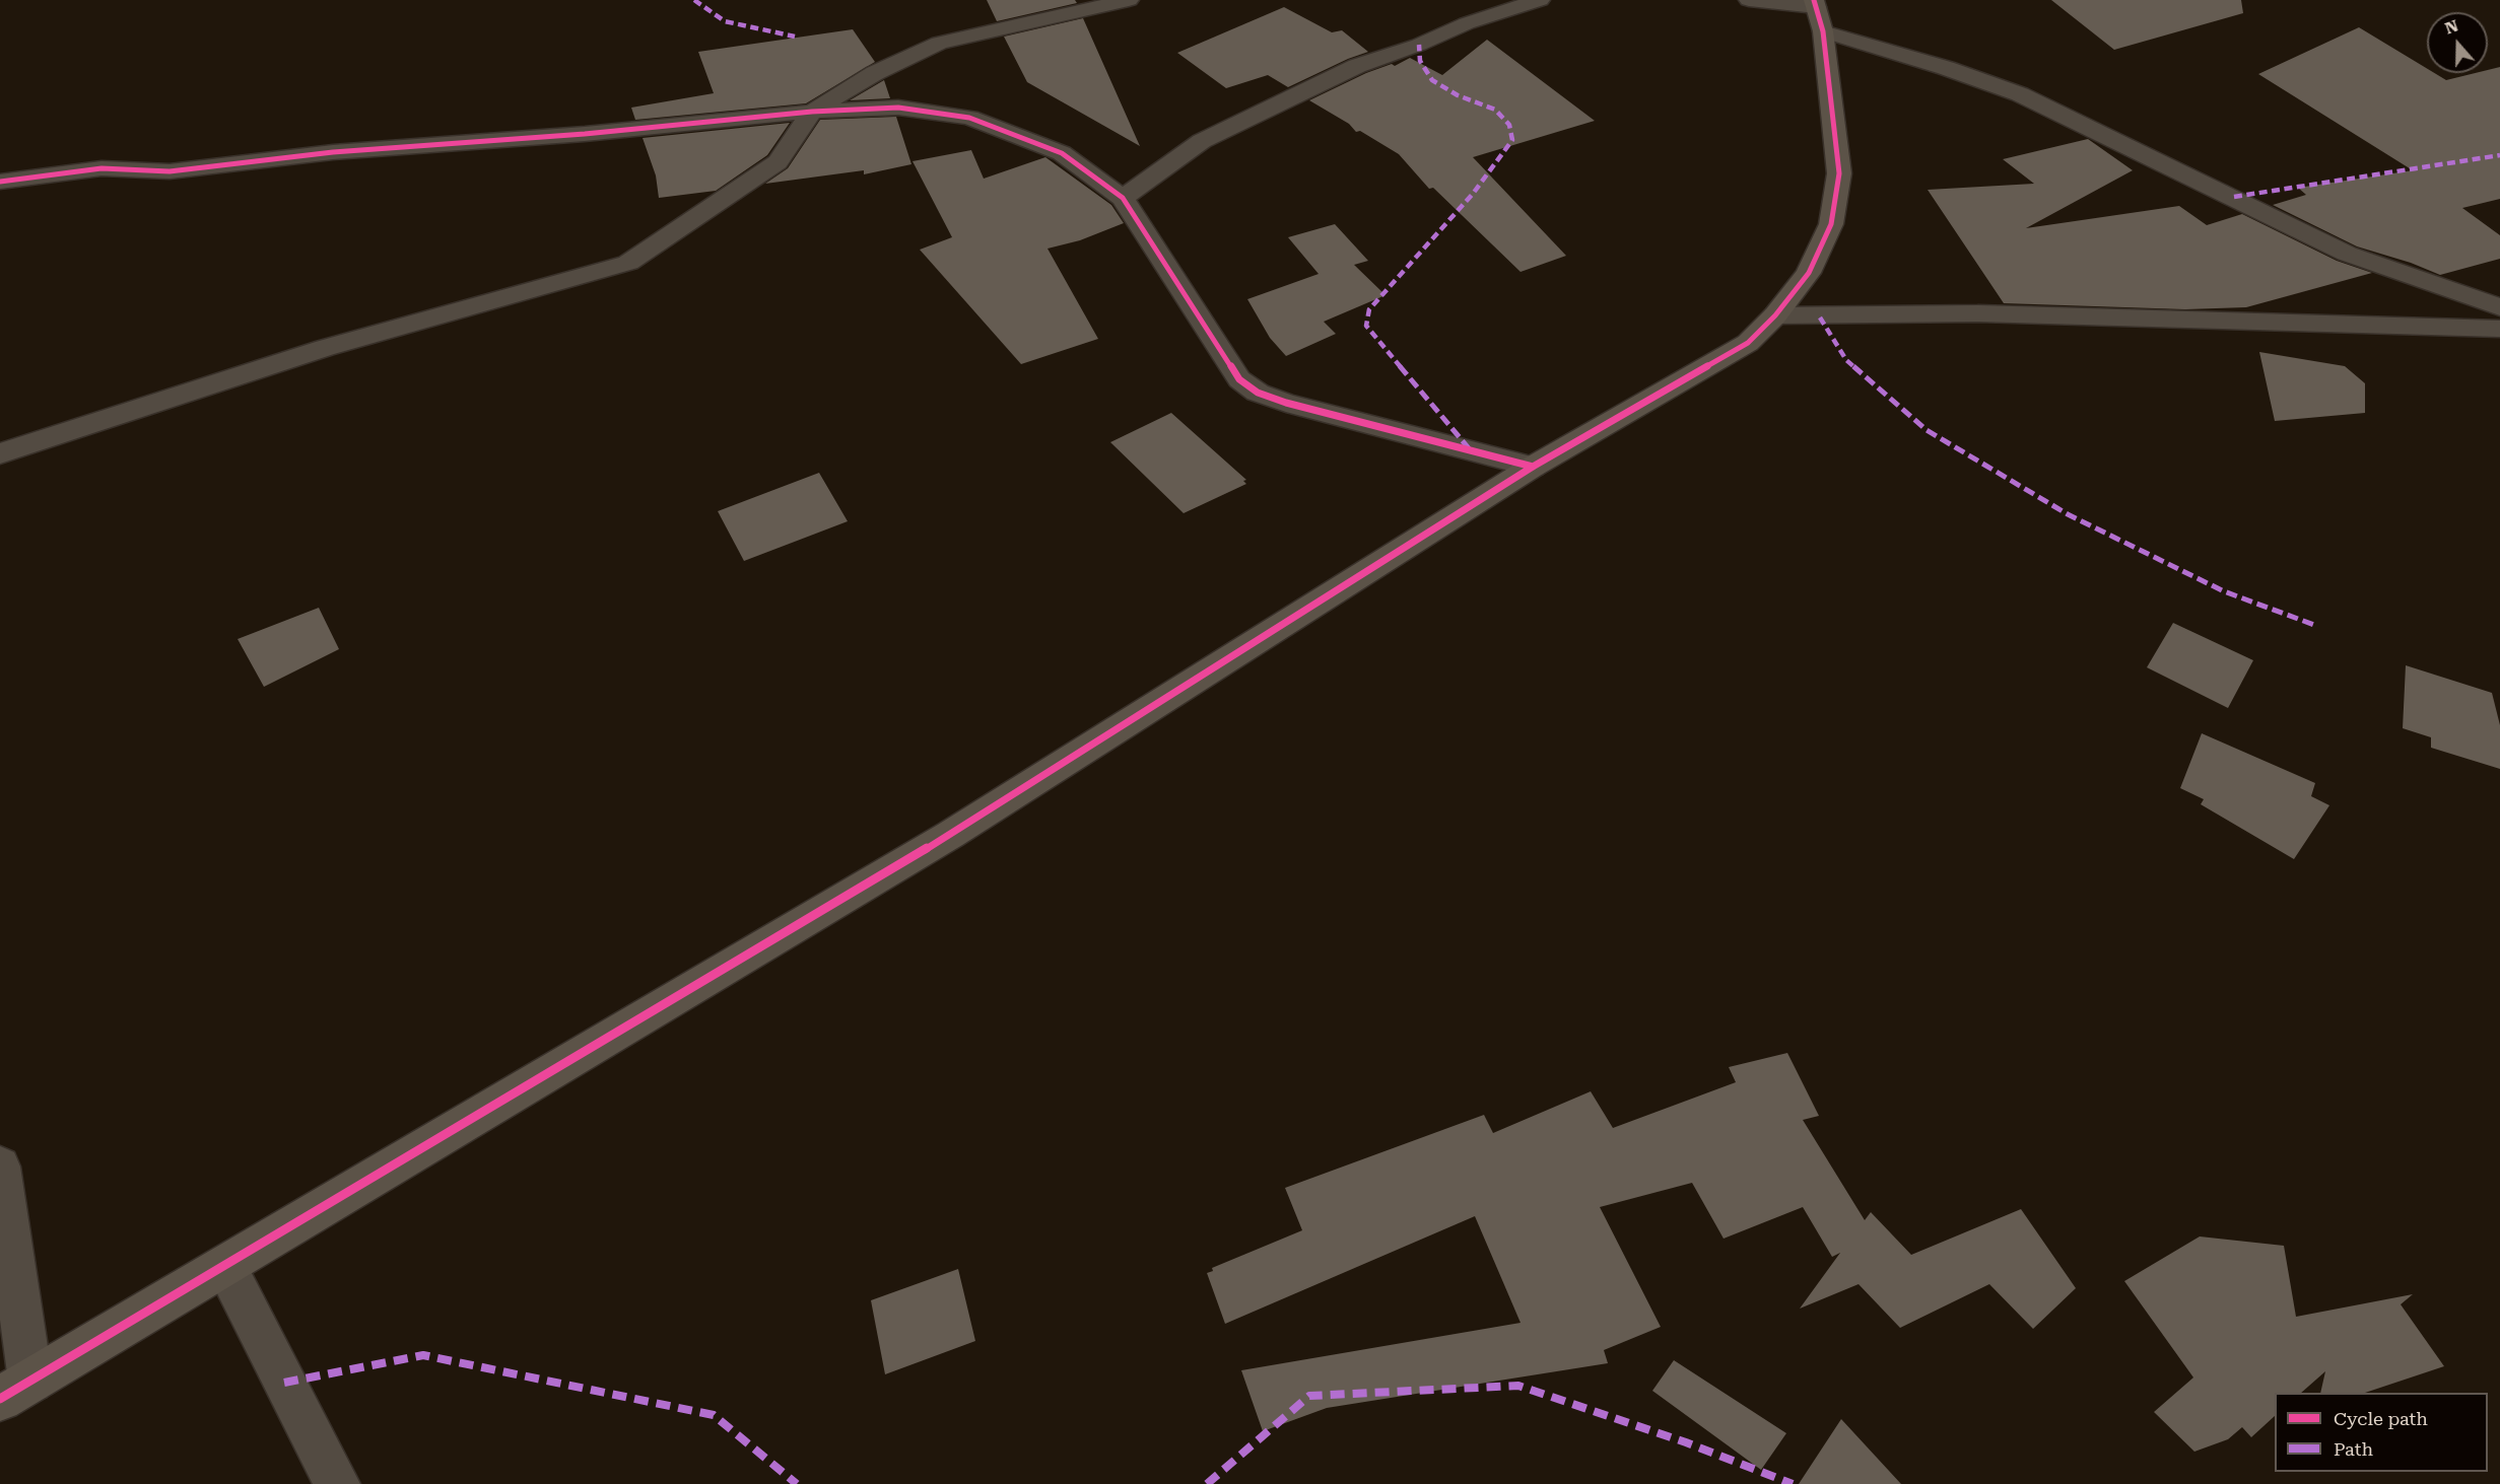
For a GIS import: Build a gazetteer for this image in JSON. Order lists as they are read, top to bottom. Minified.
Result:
{"legend":["Cycle path","Path"],"north":"top"}
